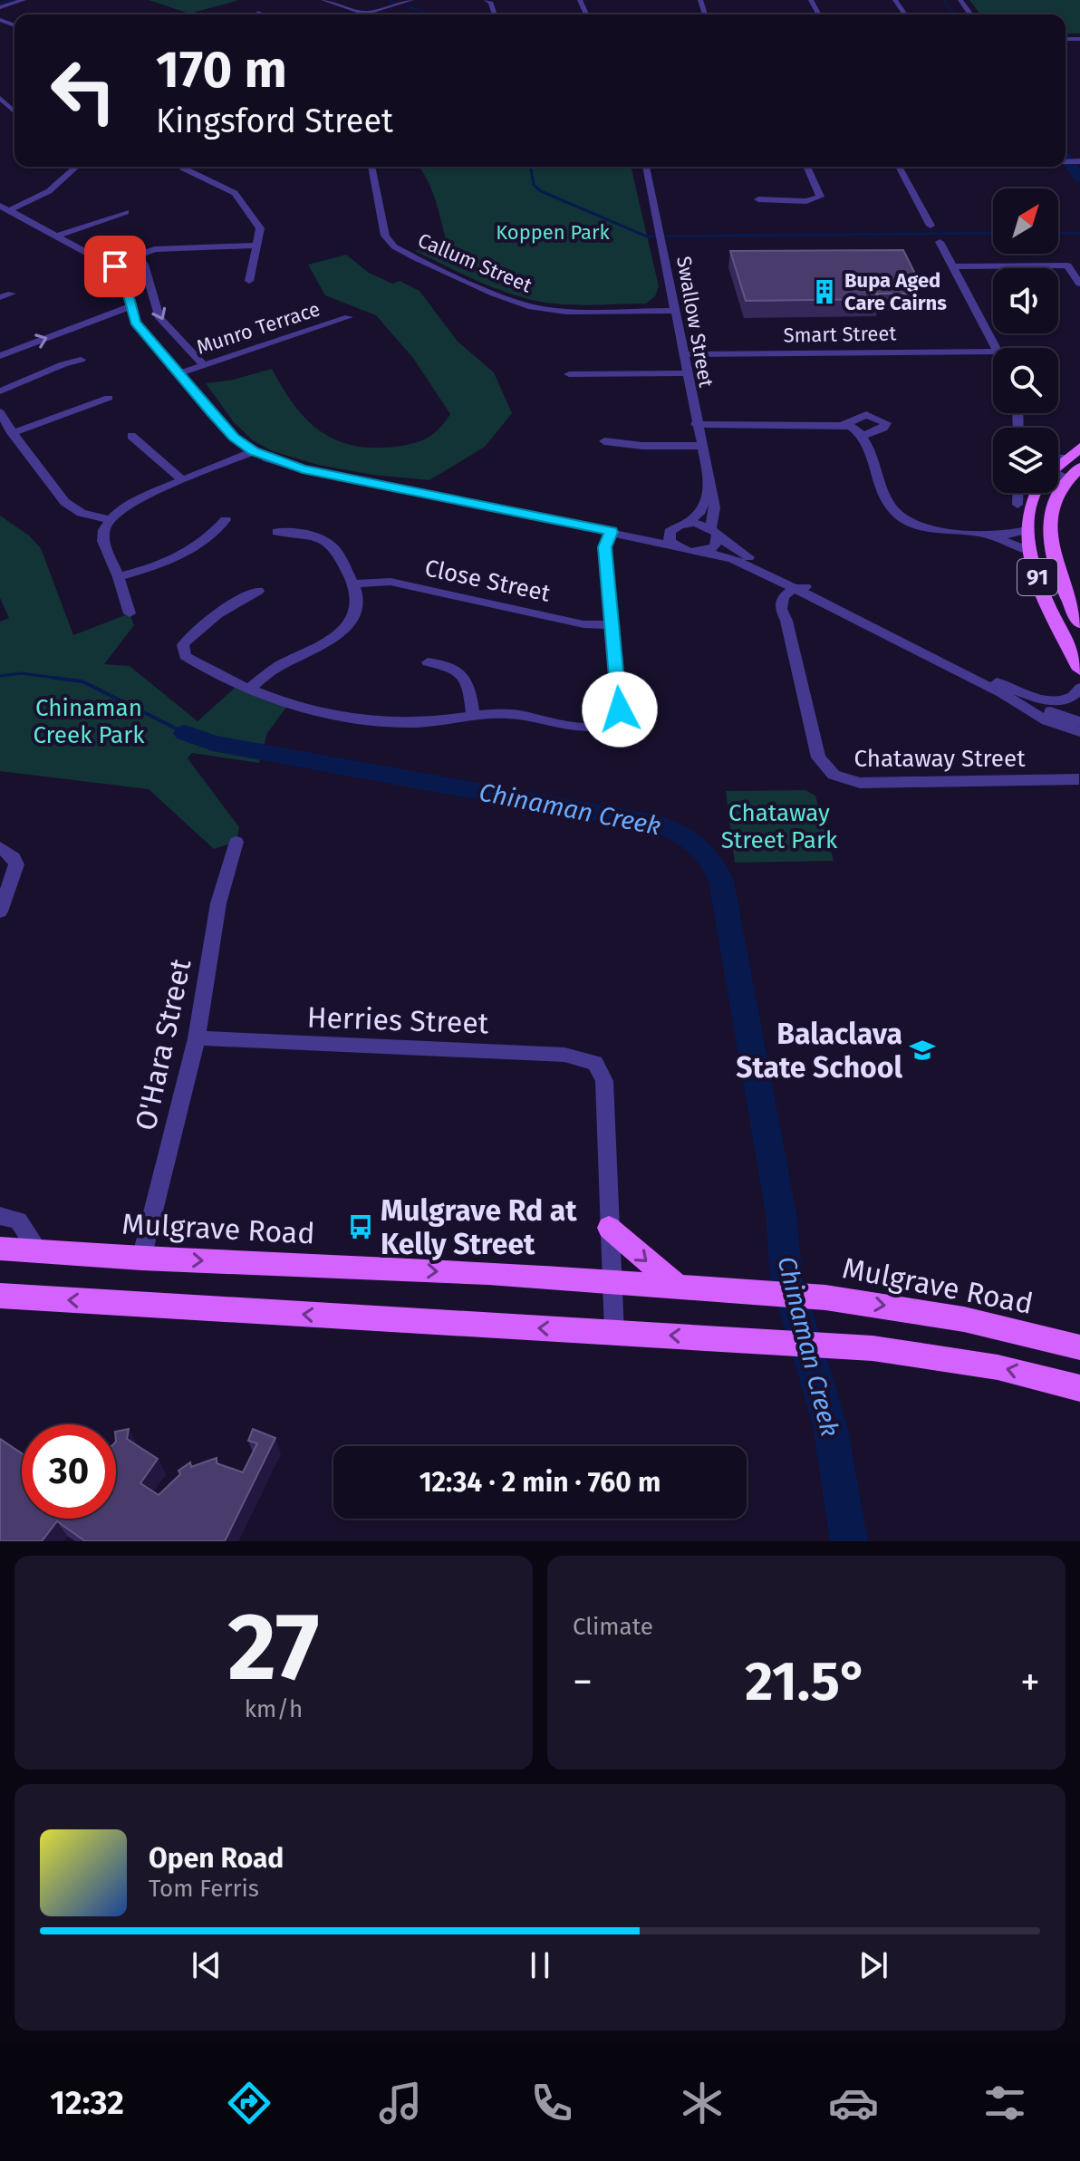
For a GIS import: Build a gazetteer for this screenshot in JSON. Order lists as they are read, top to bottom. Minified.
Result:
{"streets":{"main road":["91","Mulgrave Road"],"street":["Callum Street","Swallow Street","Munro Terrace","Smart Street","Close Street","Chataway Street","Herries Street","O'Hara Street"]},"crossings":[["Callum Street","Swallow Street"],["Swallow Street","Smart Street"],["Herries Street","O'Hara Street"],["O'Hara Street","Mulgrave Road"]],"water":["Chinaman Creek"],"parks":["Koppen Park","Chinaman Creek Park","Chataway Street Park"],"places":{"building":["Bupa Aged Care Cairns"],"school or university":["Balaclava State School"],"bus stop":["Mulgrave Rd at Kelly Street"]},"north":"top right","page":{"turn":["170 m","Kingsford Street"],"limit":"30","trip":"12:34 · 2 min · 760 m","tile":[["27","km/h"],"Climate"],"heat":["−","21.5°","+"],"song":["Open Road","Tom Ferris"],"tabs":"12:32"}}
